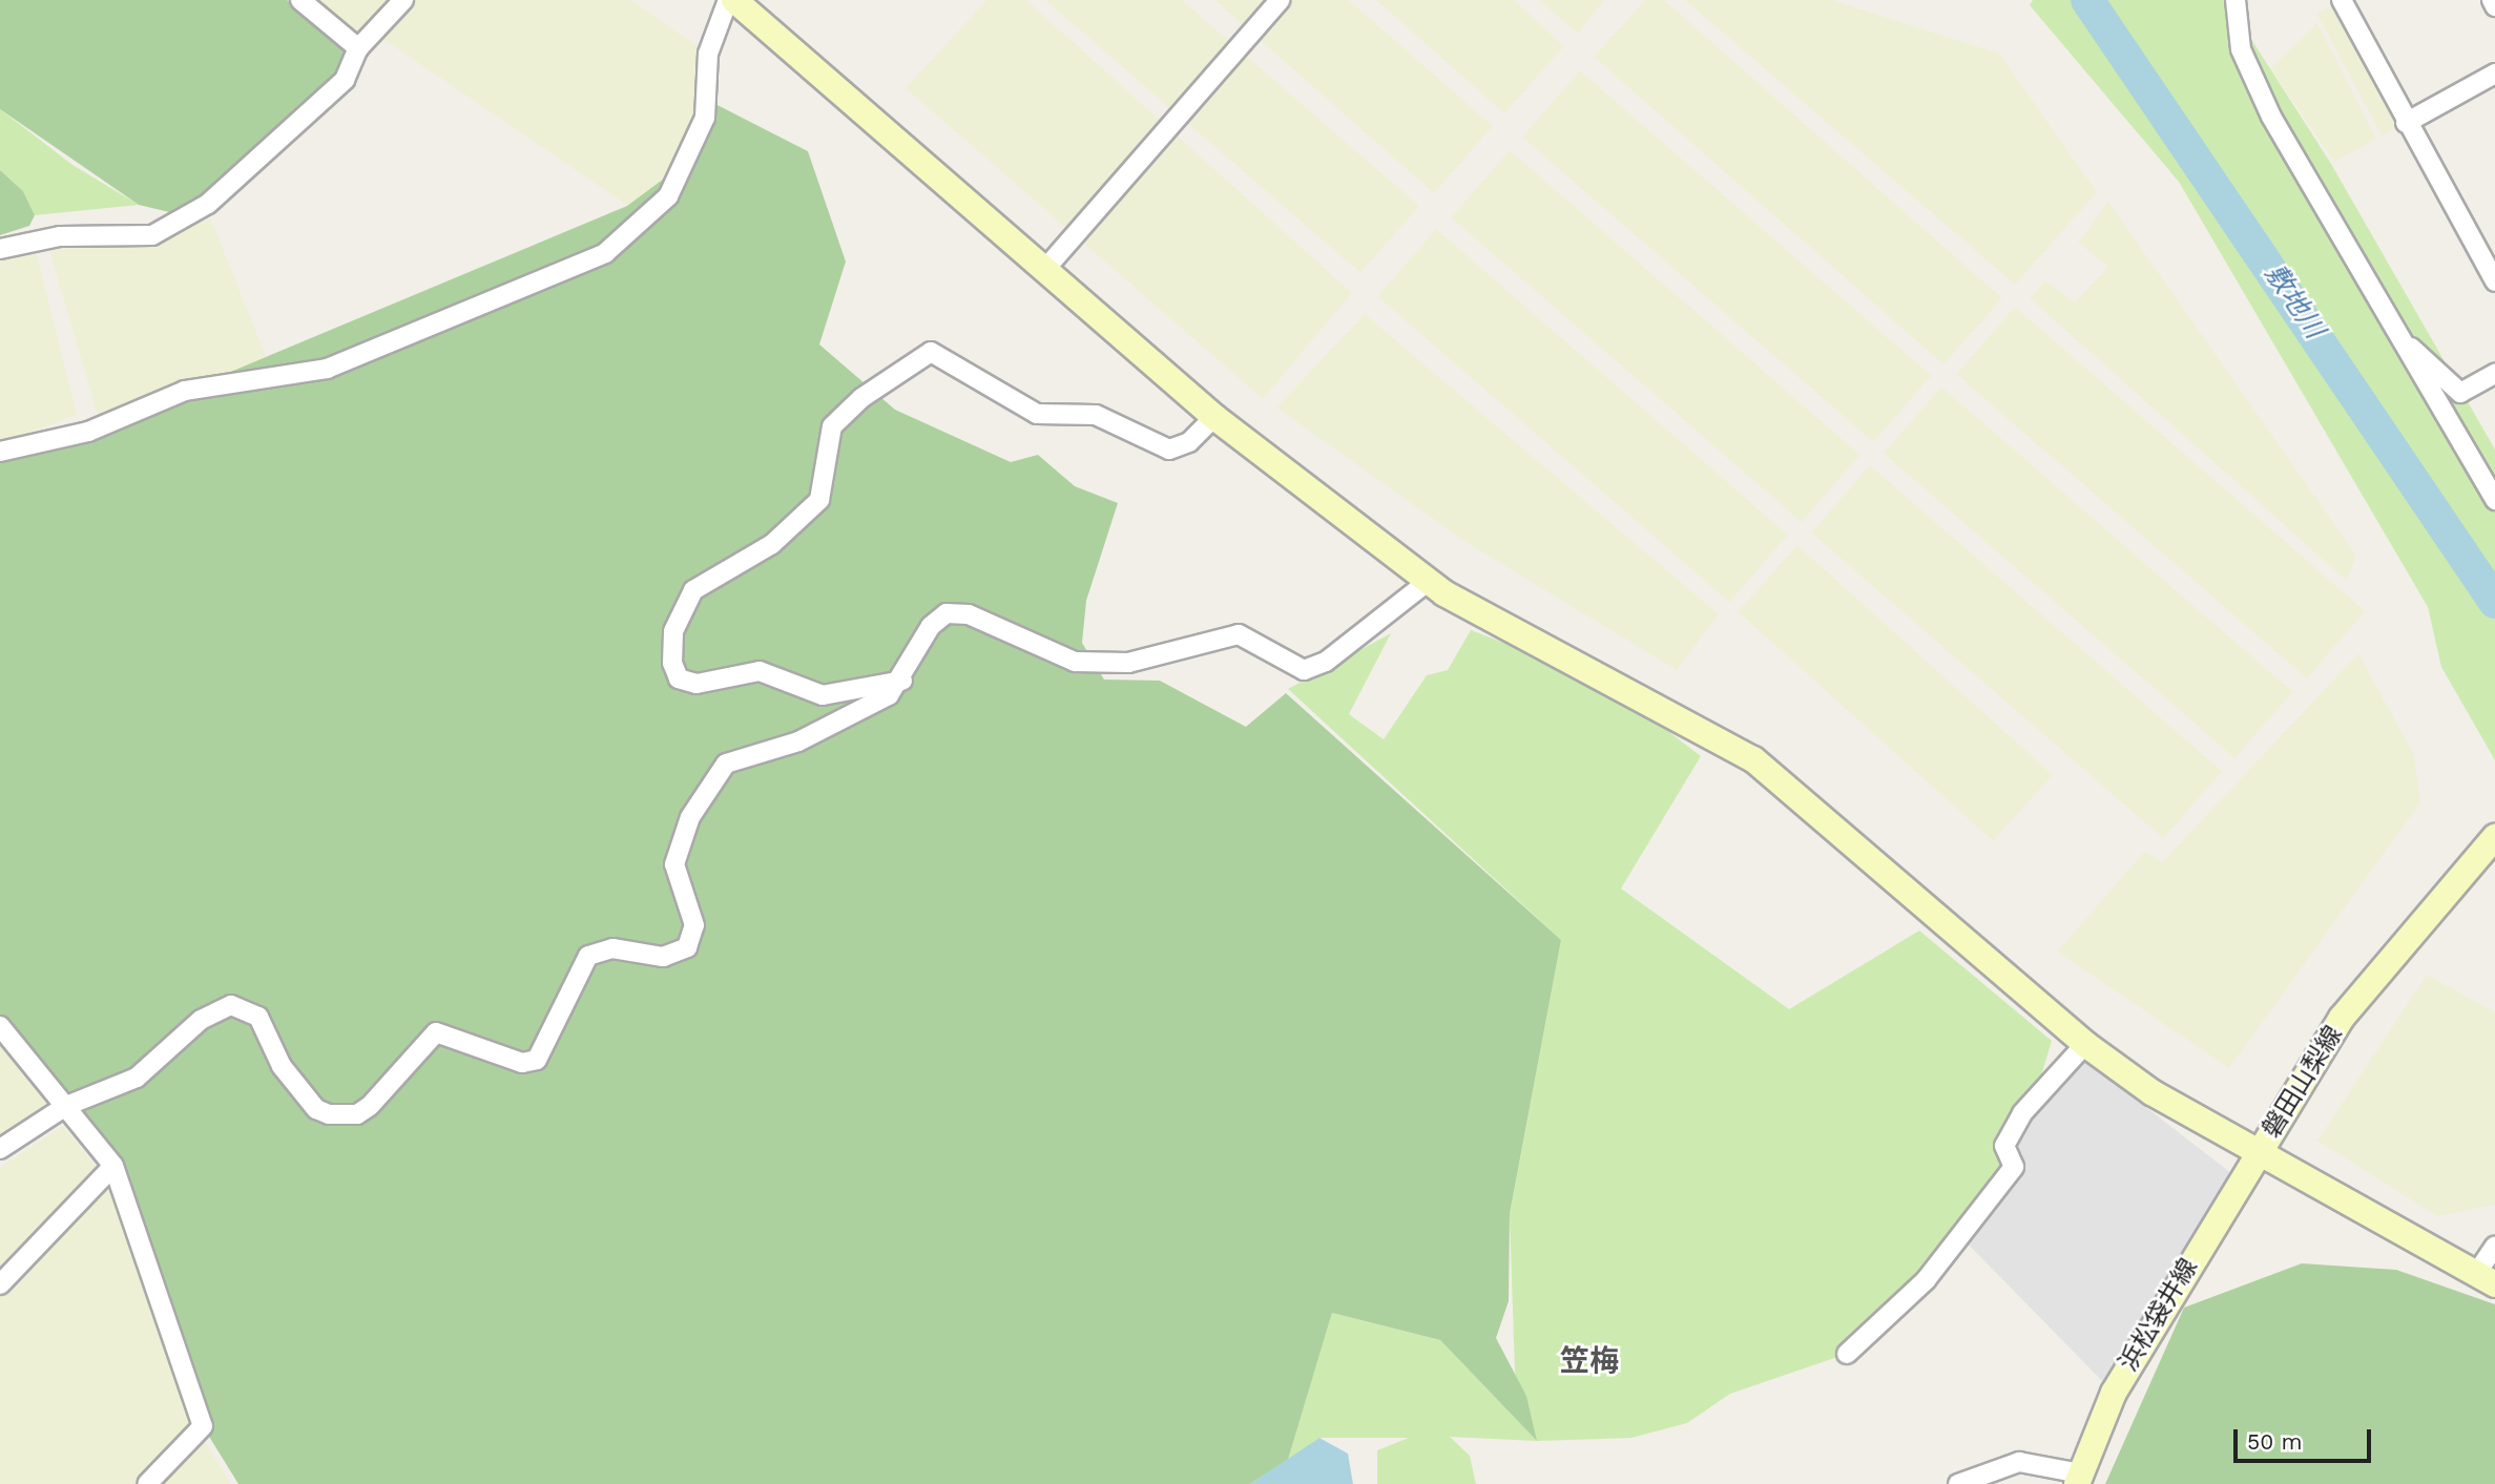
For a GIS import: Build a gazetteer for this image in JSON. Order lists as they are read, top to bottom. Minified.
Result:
{"streets":{"street":["磐田山梨線","浜松袋井線"]},"crossings":[["磐田山梨線","浜松袋井線"]],"districts":["笠梅"],"water":["敷地川"],"scale_bar":"50 m"}
